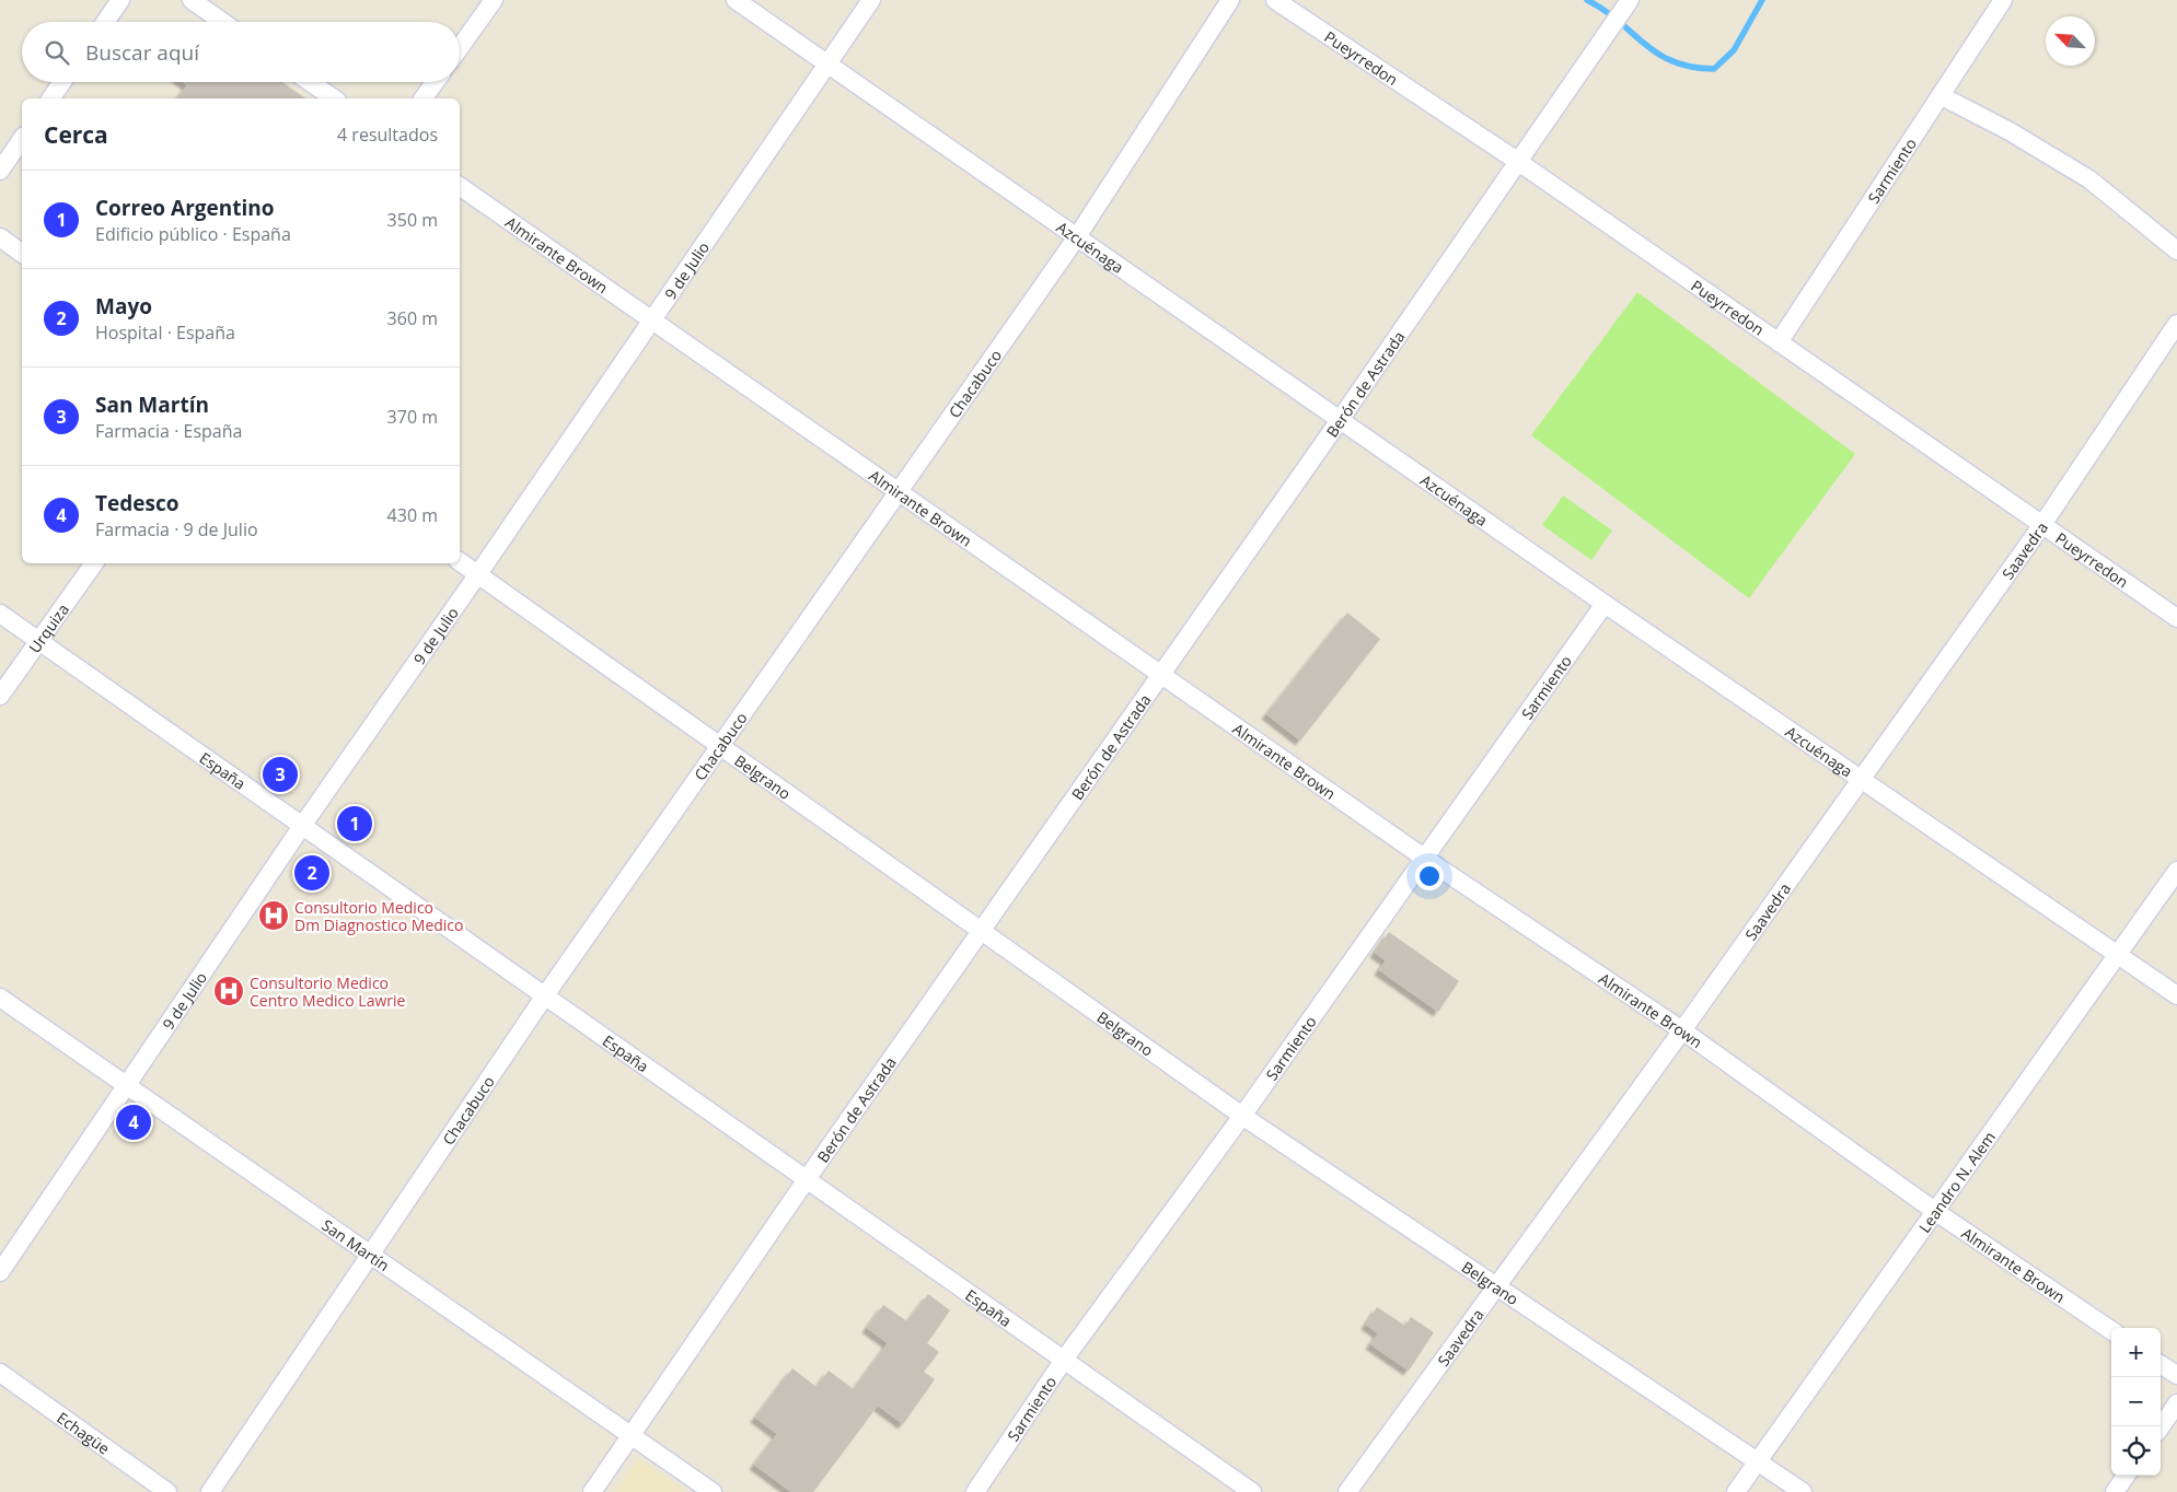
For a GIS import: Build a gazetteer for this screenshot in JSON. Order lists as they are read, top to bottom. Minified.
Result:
{"streets":{"street":["Pueyrredon","Sarmiento","Azcuénaga","Almirante Brown","9 de Julio","Chacabuco","Berón de Astrada","Saavedra","Urquiza","España","Belgrano","Leandro N. Alem","San Martín","Echagüe"]},"crossings":[["Pueyrredon","Sarmiento"],["Pueyrredon","Berón de Astrada"],["Pueyrredon","Saavedra"],["Sarmiento","Azcuénaga"],["Sarmiento","Almirante Brown"],["Sarmiento","España"],["Sarmiento","Belgrano"],["Azcuénaga","9 de Julio"],["Azcuénaga","Chacabuco"],["Azcuénaga","Berón de Astrada"],["Azcuénaga","Saavedra"],["Azcuénaga","Leandro N. Alem"],["Almirante Brown","9 de Julio"],["Almirante Brown","Chacabuco"],["Almirante Brown","Berón de Astrada"],["Almirante Brown","Saavedra"],["Almirante Brown","Leandro N. Alem"],["9 de Julio","España"],["9 de Julio","Belgrano"],["9 de Julio","San Martín"],["Chacabuco","España"],["Chacabuco","Belgrano"],["Chacabuco","San Martín"],["Berón de Astrada","España"],["Berón de Astrada","Belgrano"],["Berón de Astrada","San Martín"],["Saavedra","Belgrano"],["Urquiza","España"],["Belgrano","Leandro N. Alem"]],"places":{"hospital":["Consultorio Medico Dm Diagnostico Medico","Consultorio Medico Centro Medico Lawrie"]},"north":"top left","page":{"search":"Buscar aquí","heading":["Cerca","4 resultados"],"list":[{"mark":"1","name":"Correo Argentino","note":"Edificio público · España","value":"350 m"},{"mark":"2","name":"Mayo","note":"Hospital · España","value":"360 m"},{"mark":"3","name":"San Martín","note":"Farmacia · España","value":"370 m"},{"mark":"4","name":"Tedesco","note":"Farmacia · 9 de Julio","value":"430 m"}],"pins":["3","1","2","4"],"map_buttons":["+","−"]}}
